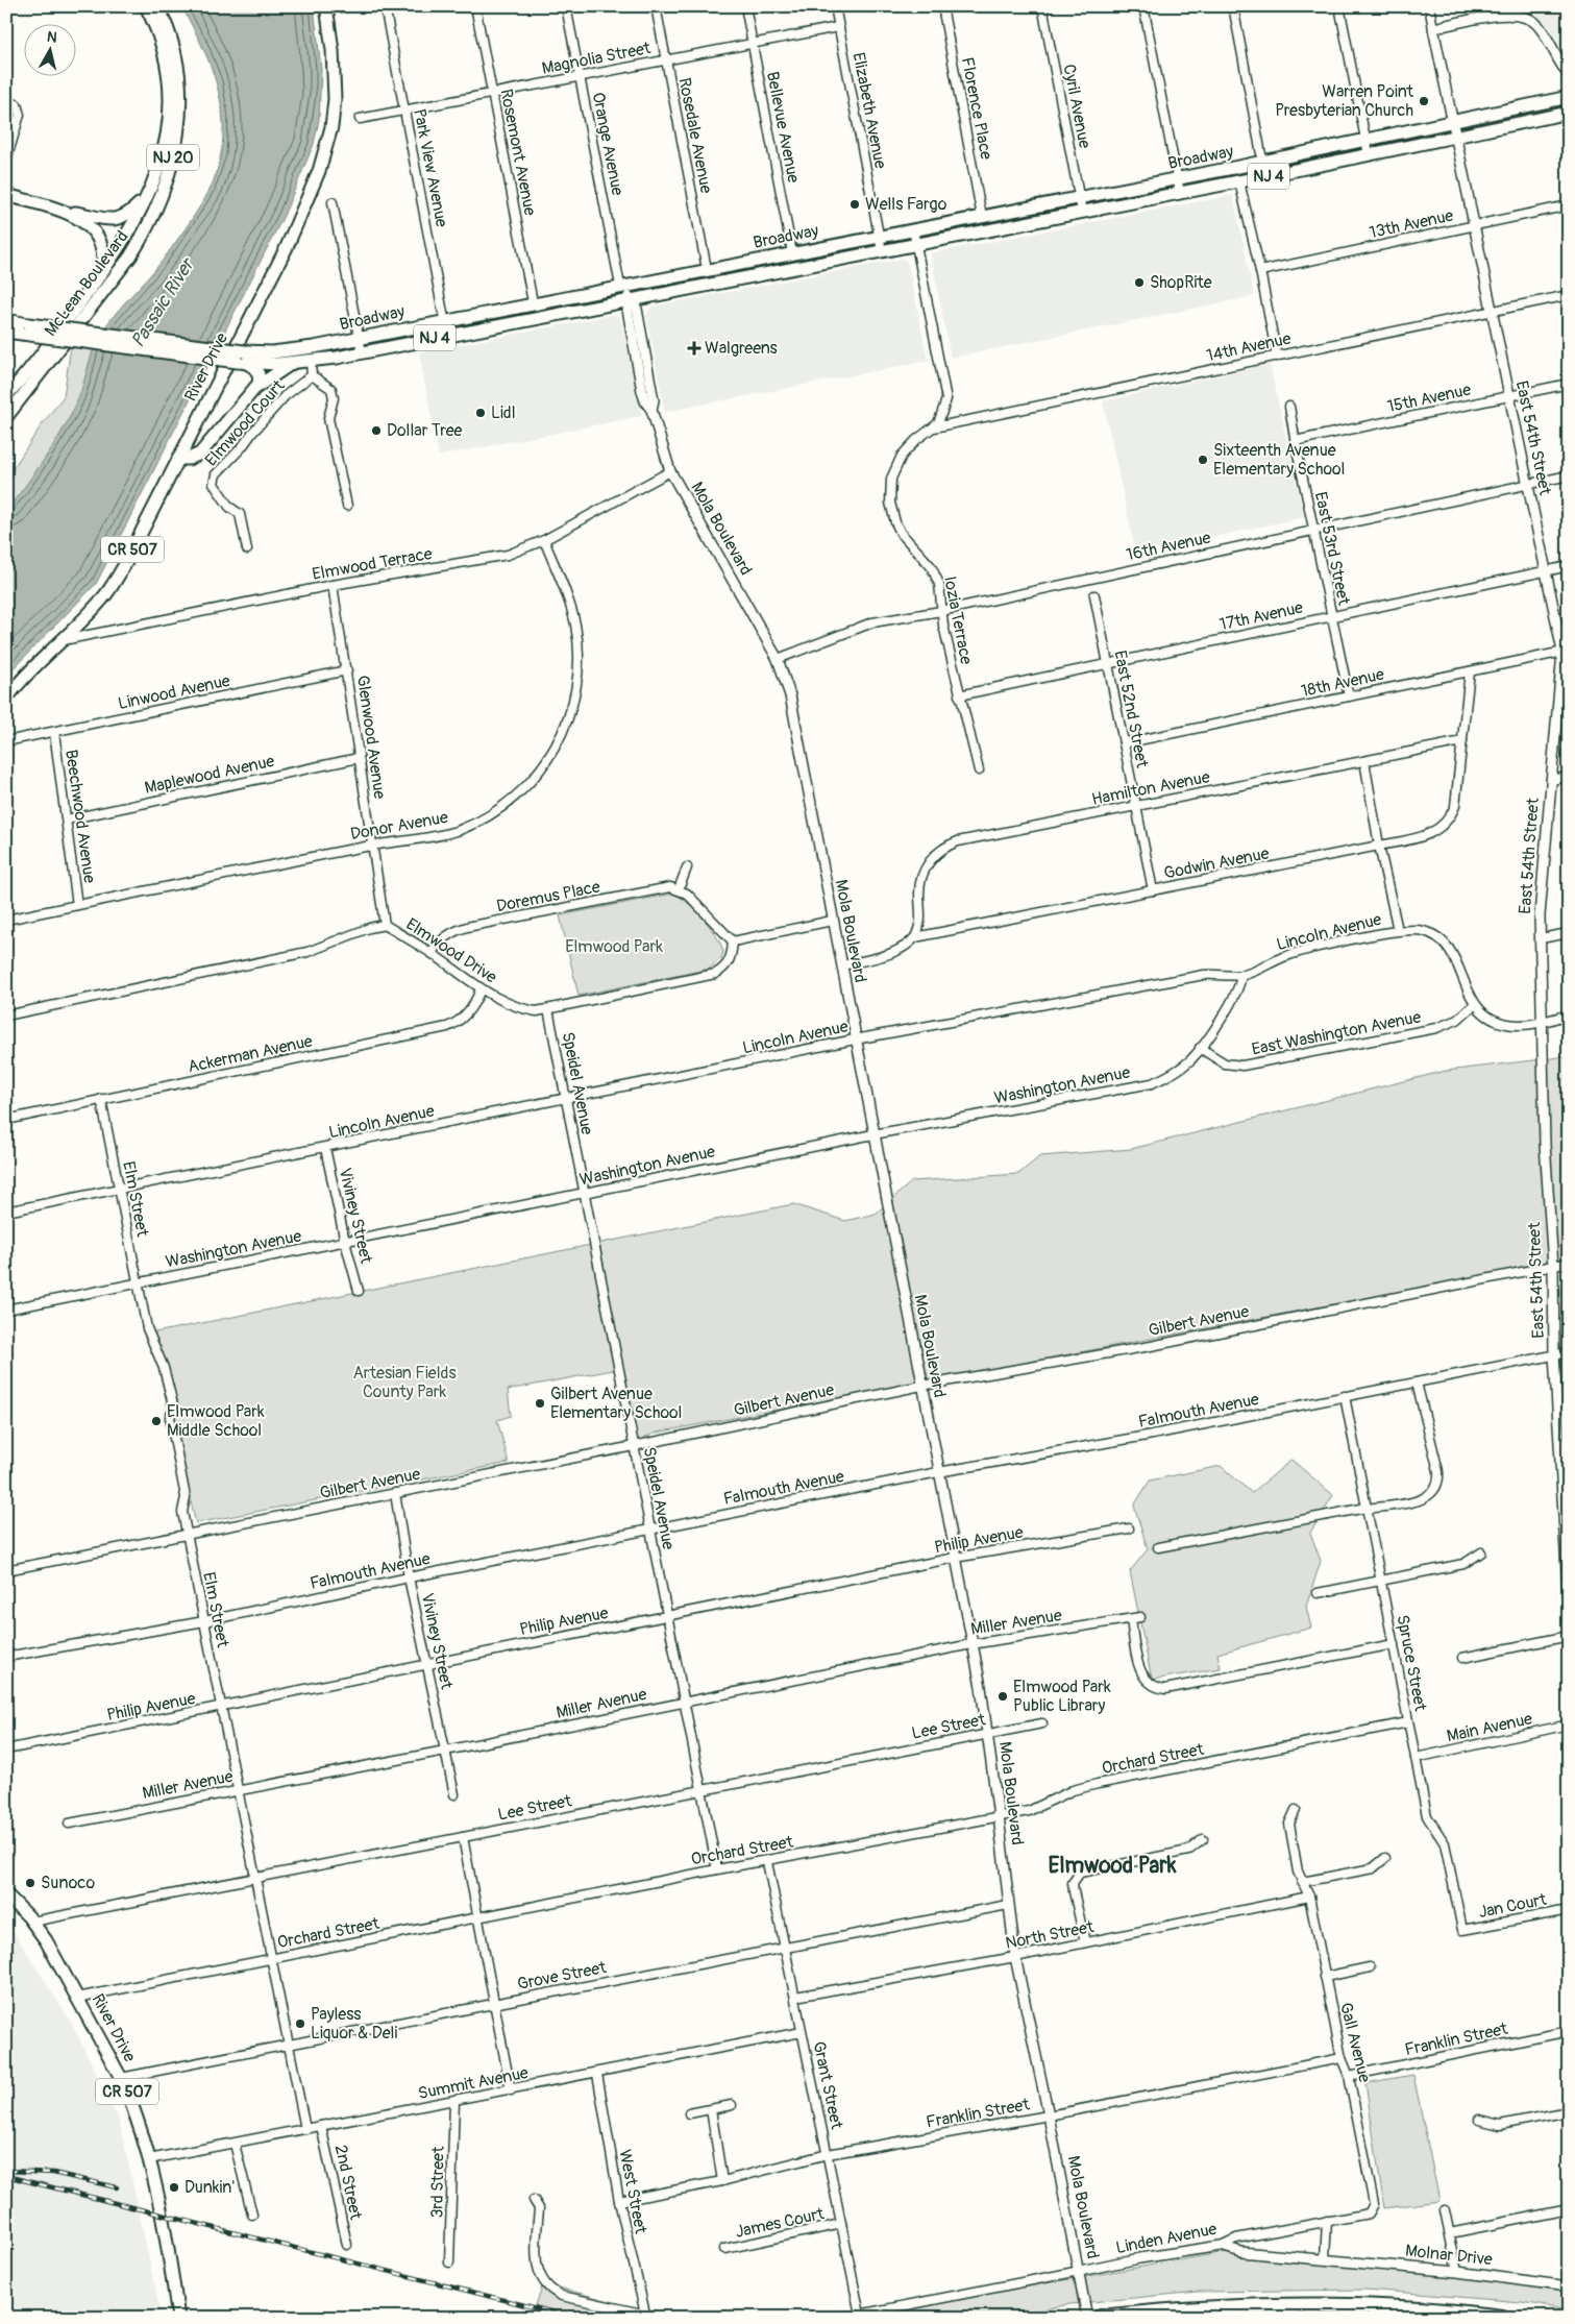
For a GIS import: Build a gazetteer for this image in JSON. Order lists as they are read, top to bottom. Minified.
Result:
{"streets":{"main road":["NJ 20","Broadway","NJ 4","McLean Boulevard","River Drive","CR 507"],"street":["Magnolia Street","Cyril Avenue","Florence Place","Elizabeth Avenue","Bellevue Avenue","Rosedale Avenue","Orange Avenue","Rosemont Avenue","Park View Avenue","13th Avenue","14th Avenue","15th Avenue","Elmwood Court","East 54th Street","Mola Boulevard","16th Avenue","East 53rd Street","Elmwood Terrace","17th Avenue","Iozia Terrace","18th Avenue","Linwood Avenue","East 52nd Street","Glenwood Avenue","Maplewood Avenue","Hamilton Avenue","Beechwood Avenue","Donor Avenue","Godwin Avenue","Doremus Place","Lincoln Avenue","Elmwood Drive","East Washington Avenue","Ackerman Avenue","Speidel Avenue","Washington Avenue","Elm Street","Viviney Street","Gilbert Avenue","Falmouth Avenue","Philip Avenue","Miller Avenue","Spruce Street","Lee Street","Main Avenue","Orchard Street","Jan Court","North Street","Grove Street","Franklin Street","Gall Avenue","Summit Avenue","Grant Street","2nd Street","3rd Street","West Street","James Court","Linden Avenue","Molnar Drive"]},"crossings":[["Magnolia Street","Elizabeth Avenue"],["Magnolia Street","Bellevue Avenue"],["Magnolia Street","Rosedale Avenue"],["Magnolia Street","Orange Avenue"],["Magnolia Street","Rosemont Avenue"],["Magnolia Street","Park View Avenue"],["Cyril Avenue","Broadway"],["Florence Place","Broadway"],["Elizabeth Avenue","Broadway"],["Bellevue Avenue","Broadway"],["Rosedale Avenue","Broadway"],["Orange Avenue","Broadway"],["Rosemont Avenue","Broadway"],["Broadway","Park View Avenue"],["Broadway","East 54th Street"],["Broadway","Mola Boulevard"],["Broadway","Iozia Terrace"],["13th Avenue","East 54th Street"],["14th Avenue","East 54th Street"],["14th Avenue","Iozia Terrace"],["River Drive","Elmwood Terrace"],["River Drive","Lee Street"],["River Drive","Orchard Street"],["River Drive","Grove Street"],["River Drive","Summit Avenue"],["15th Avenue","East 54th Street"],["15th Avenue","East 53rd Street"],["East 54th Street","16th Avenue"],["East 54th Street","17th Avenue"],["East 54th Street","18th Avenue"],["East 54th Street","Lincoln Avenue"],["East 54th Street","Gilbert Avenue"],["East 54th Street","Falmouth Avenue"],["Mola Boulevard","16th Avenue"],["Mola Boulevard","Elmwood Terrace"],["Mola Boulevard","Godwin Avenue"],["Mola Boulevard","Lincoln Avenue"],["Mola Boulevard","Washington Avenue"],["Mola Boulevard","Gilbert Avenue"],["Mola Boulevard","Falmouth Avenue"],["Mola Boulevard","Philip Avenue"],["Mola Boulevard","Miller Avenue"],["Mola Boulevard","Lee Street"],["Mola Boulevard","Orchard Street"],["Mola Boulevard","North Street"],["Mola Boulevard","Grove Street"],["Mola Boulevard","Franklin Street"],["Mola Boulevard","Linden Avenue"],["16th Avenue","East 53rd Street"],["16th Avenue","Iozia Terrace"],["East 53rd Street","17th Avenue"],["East 53rd Street","18th Avenue"],["Elmwood Terrace","Glenwood Avenue"],["Elmwood Terrace","Donor Avenue"],["17th Avenue","Iozia Terrace"],["17th Avenue","East 52nd Street"],["18th Avenue","East 52nd Street"],["18th Avenue","Godwin Avenue"],["Linwood Avenue","Glenwood Avenue"],["Linwood Avenue","Beechwood Avenue"],["East 52nd Street","Hamilton Avenue"],["East 52nd Street","Godwin Avenue"],["Glenwood Avenue","Maplewood Avenue"],["Glenwood Avenue","Donor Avenue"],["Glenwood Avenue","Elmwood Drive"],["Maplewood Avenue","Beechwood Avenue"],["Hamilton Avenue","Godwin Avenue"],["Beechwood Avenue","Donor Avenue"],["Doremus Place","Elmwood Drive"],["Lincoln Avenue","East Washington Avenue"],["Lincoln Avenue","Speidel Avenue"],["Lincoln Avenue","Washington Avenue"],["Lincoln Avenue","Elm Street"],["Lincoln Avenue","Viviney Street"],["Elmwood Drive","Ackerman Avenue"],["Elmwood Drive","Speidel Avenue"],["East Washington Avenue","Washington Avenue"],["Ackerman Avenue","Elm Street"],["Speidel Avenue","Washington Avenue"],["Speidel Avenue","Gilbert Avenue"],["Speidel Avenue","Falmouth Avenue"],["Speidel Avenue","Philip Avenue"],["Speidel Avenue","Miller Avenue"],["Speidel Avenue","Lee Street"],["Speidel Avenue","Orchard Street"],["Washington Avenue","Elm Street"],["Washington Avenue","Viviney Street"],["Elm Street","Gilbert Avenue"],["Elm Street","Falmouth Avenue"],["Elm Street","Philip Avenue"],["Elm Street","Miller Avenue"],["Elm Street","Lee Street"],["Elm Street","Orchard Street"],["Elm Street","Grove Street"],["Elm Street","Summit Avenue"],["Viviney Street","Gilbert Avenue"],["Viviney Street","Falmouth Avenue"],["Viviney Street","Philip Avenue"],["Viviney Street","Miller Avenue"],["Falmouth Avenue","Spruce Street"],["Spruce Street","Main Avenue"],["Spruce Street","Orchard Street"],["Spruce Street","Jan Court"],["Orchard Street","Grant Street"],["North Street","Gall Avenue"],["North Street","Grant Street"],["Grove Street","Grant Street"],["Franklin Street","Gall Avenue"],["Franklin Street","Grant Street"],["Franklin Street","West Street"],["Gall Avenue","Linden Avenue"],["Summit Avenue","Grant Street"],["Summit Avenue","2nd Street"],["Summit Avenue","3rd Street"],["Summit Avenue","West Street"],["Grant Street","James Court"],["Grant Street","Linden Avenue"],["Linden Avenue","Molnar Drive"]],"districts":["Elmwood Park"],"water":["Passaic River"],"parks":["Elmwood Park","Artesian Fields County Park"],"places":{"other":["Warren Point Presbyterian Church","Wells Fargo","ShopRite","Lidl","Dollar Tree","Sixteenth Avenue Elementary School","Gilbert Avenue Elementary School","Elmwood Park Middle School","Elmwood Park Public Library","Sunoco","Payless Liquor & Deli","Dunkin'"],"health":["Walgreens"]},"north":"top"}
